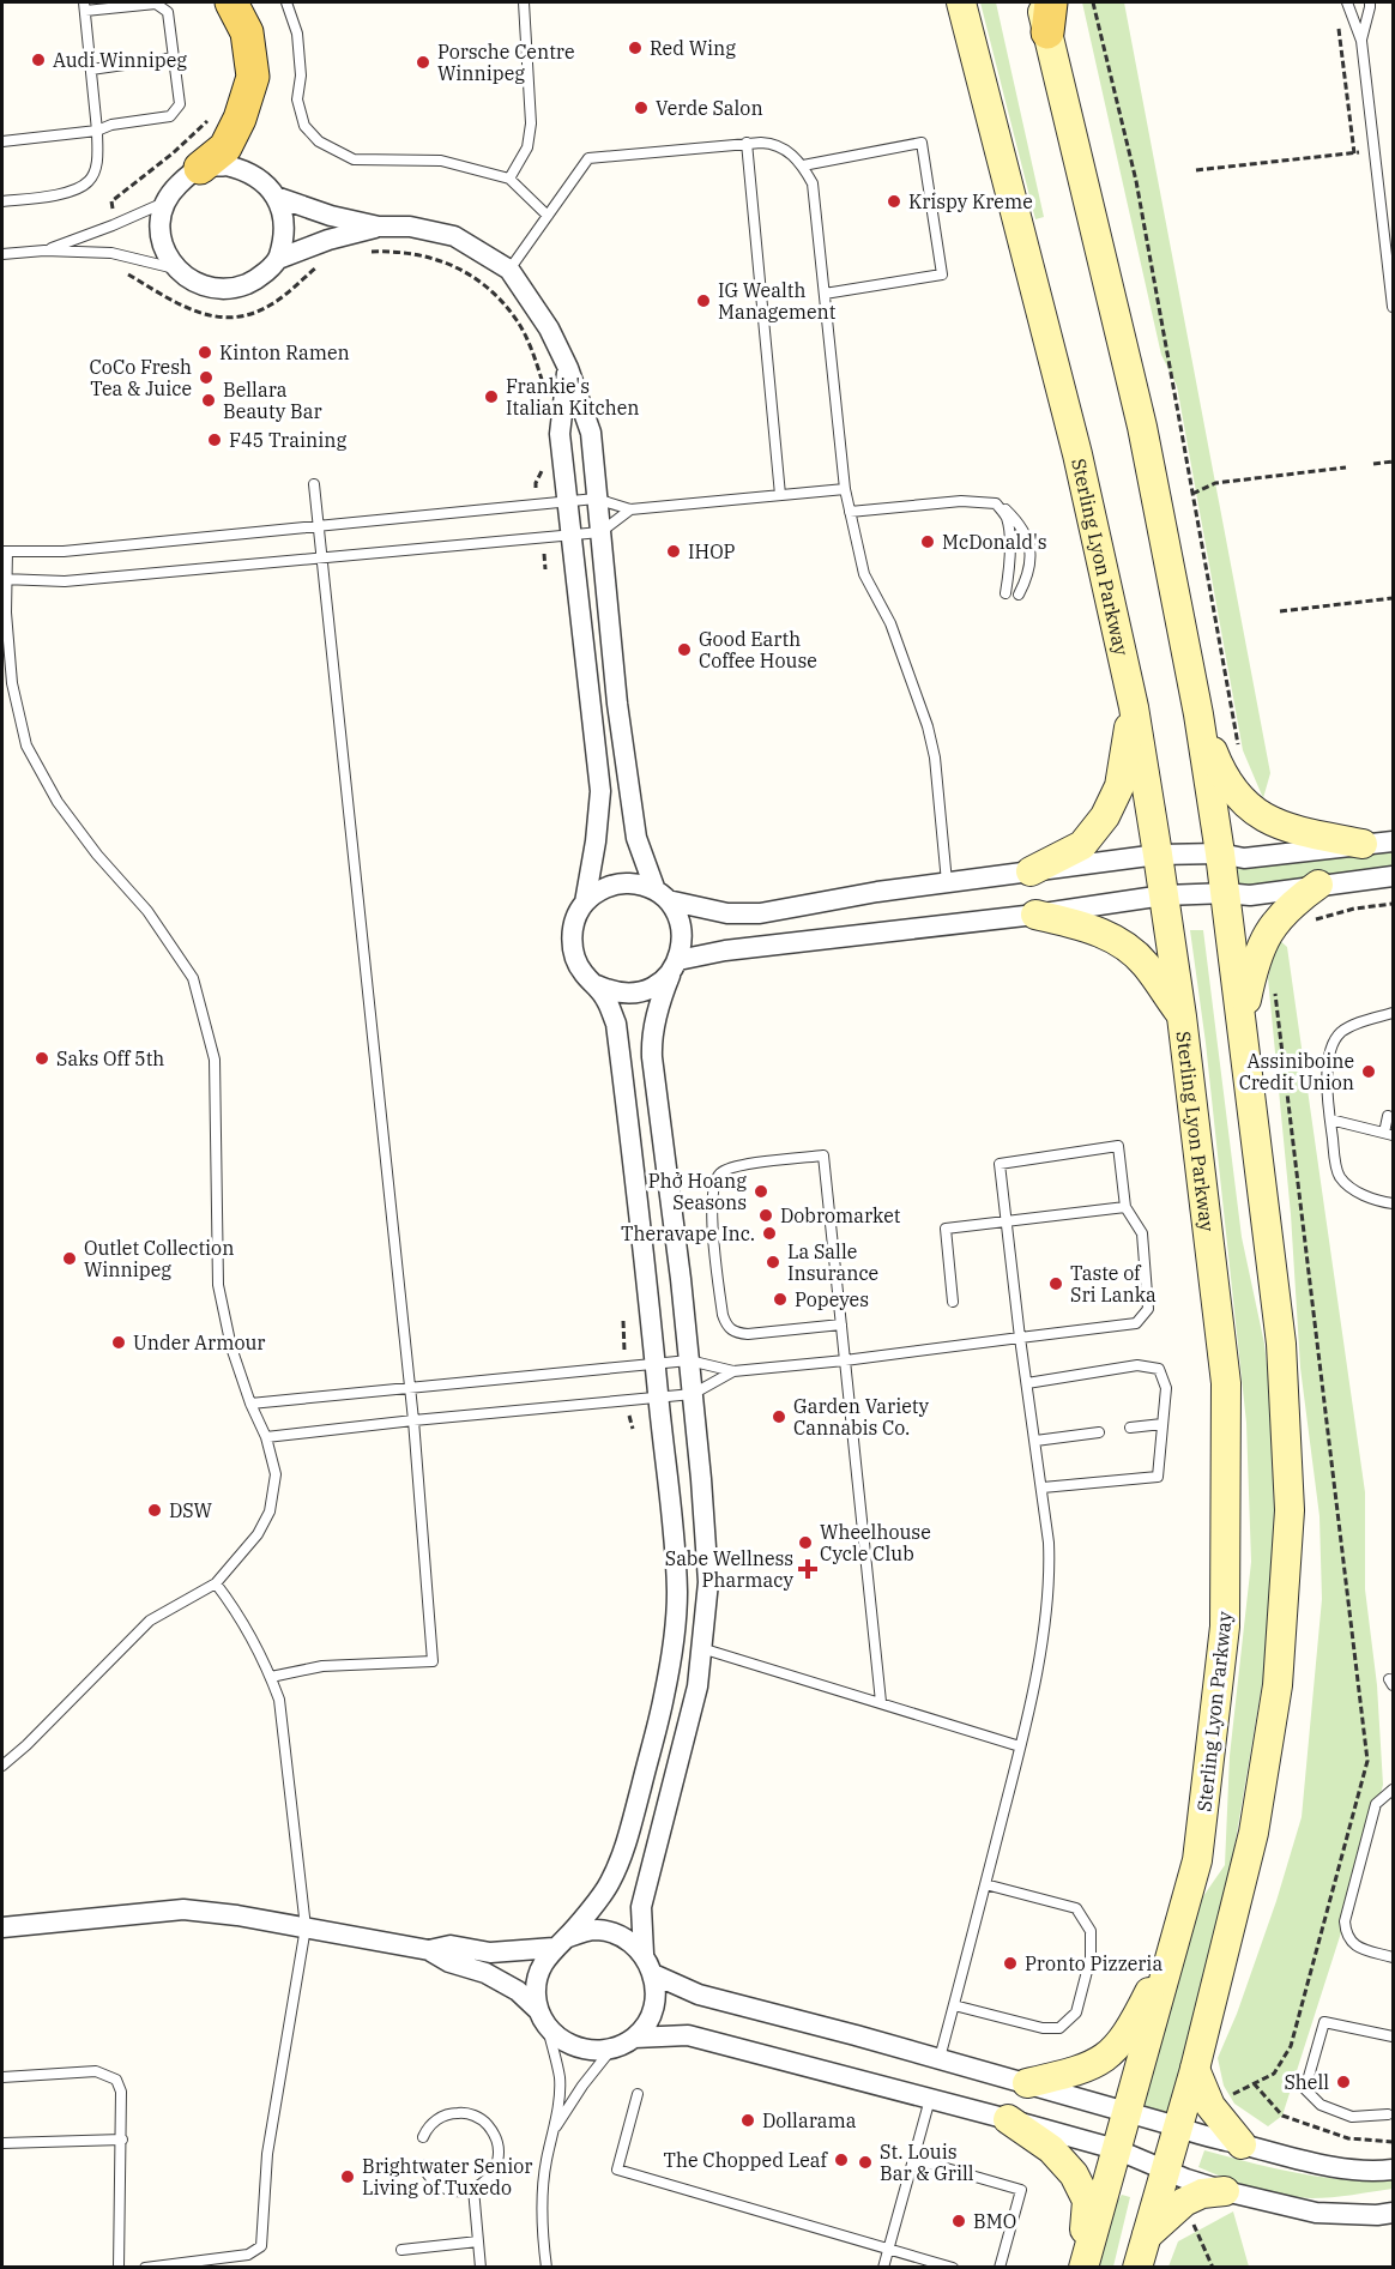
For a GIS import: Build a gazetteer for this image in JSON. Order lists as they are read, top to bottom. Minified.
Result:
{"streets":{"main road":["Sterling Lyon Parkway"]},"places":{"other":["Red Wing","Audi Winnipeg","Porsche Centre Winnipeg","Verde Salon","Krispy Kreme","IG Wealth Management","Kinton Ramen","CoCo Fresh Tea & Juice","Frankie's Italian Kitchen","Bellara Beauty Bar","F45 Training","McDonald's","IHOP","Good Earth Coffee House","Saks Off 5th","Assiniboine Credit Union","Phở Hoang Seasons","Dobromarket","Theravape Inc.","Outlet Collection Winnipeg","La Salle Insurance","Taste of Sri Lanka","Popeyes","Under Armour","Garden Variety Cannabis Co.","DSW","Wheelhouse Cycle Club","Pronto Pizzeria","Shell","Dollarama","The Chopped Leaf","St. Louis Bar & Grill","Brightwater Senior Living of Tuxedo","BMO"],"health":["Sabe Wellness Pharmacy"]}}
